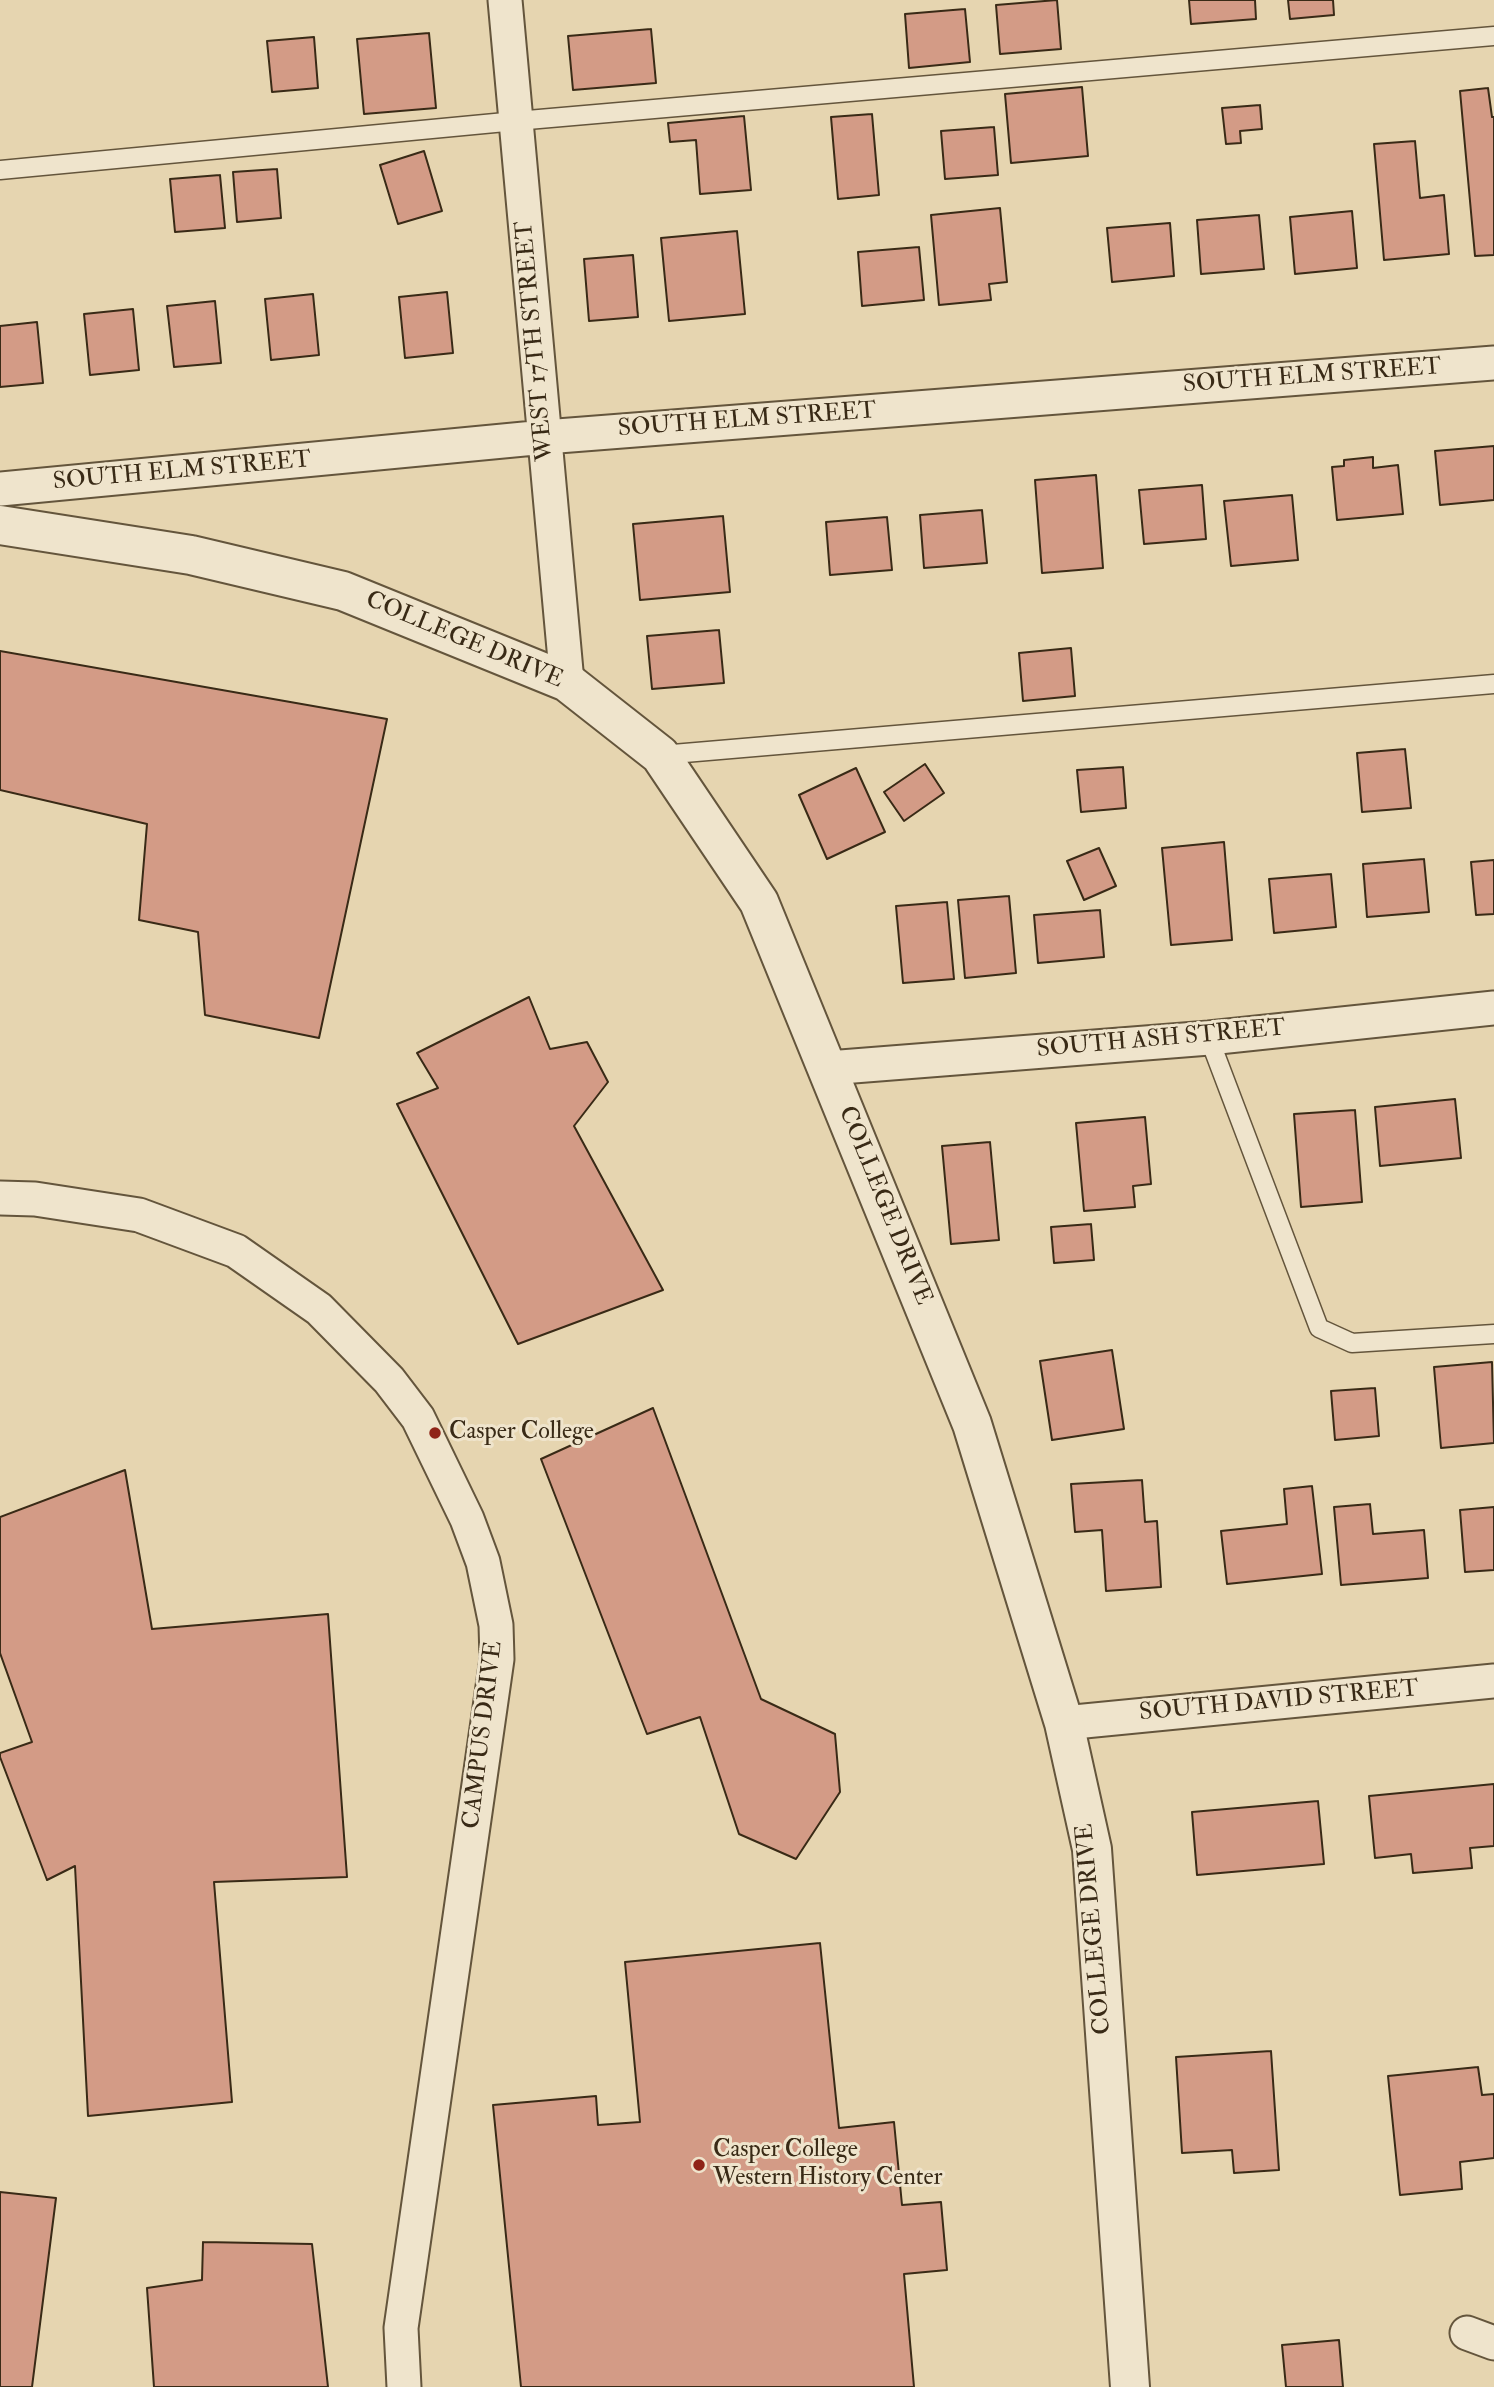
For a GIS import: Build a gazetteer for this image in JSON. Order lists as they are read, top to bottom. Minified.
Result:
{"streets":{"street":["WEST 17TH STREET","SOUTH ELM STREET","COLLEGE DRIVE","SOUTH ASH STREET","SOUTH DAVID STREET","CAMPUS DRIVE"]},"crossings":[["WEST 17TH STREET","SOUTH ELM STREET"],["WEST 17TH STREET","COLLEGE DRIVE"],["COLLEGE DRIVE","SOUTH ASH STREET"],["COLLEGE DRIVE","SOUTH DAVID STREET"]],"places":["Casper College","Casper College Western History Center"]}
